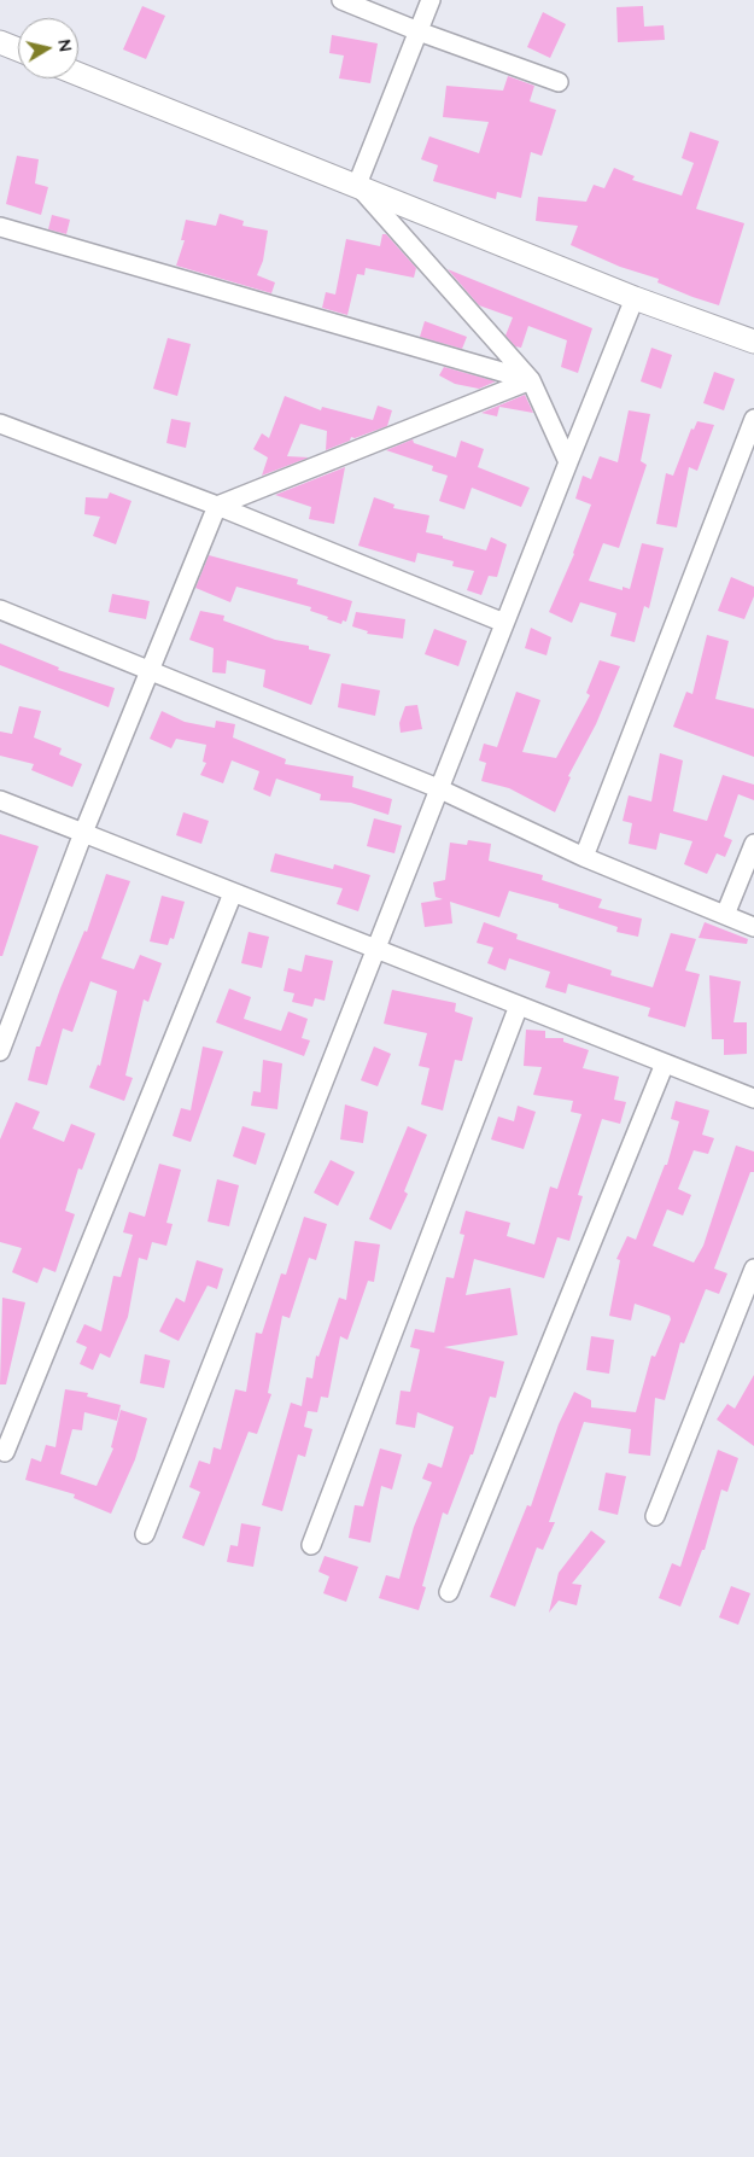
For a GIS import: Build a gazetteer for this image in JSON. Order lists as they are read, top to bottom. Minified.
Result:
{"north":"right"}
